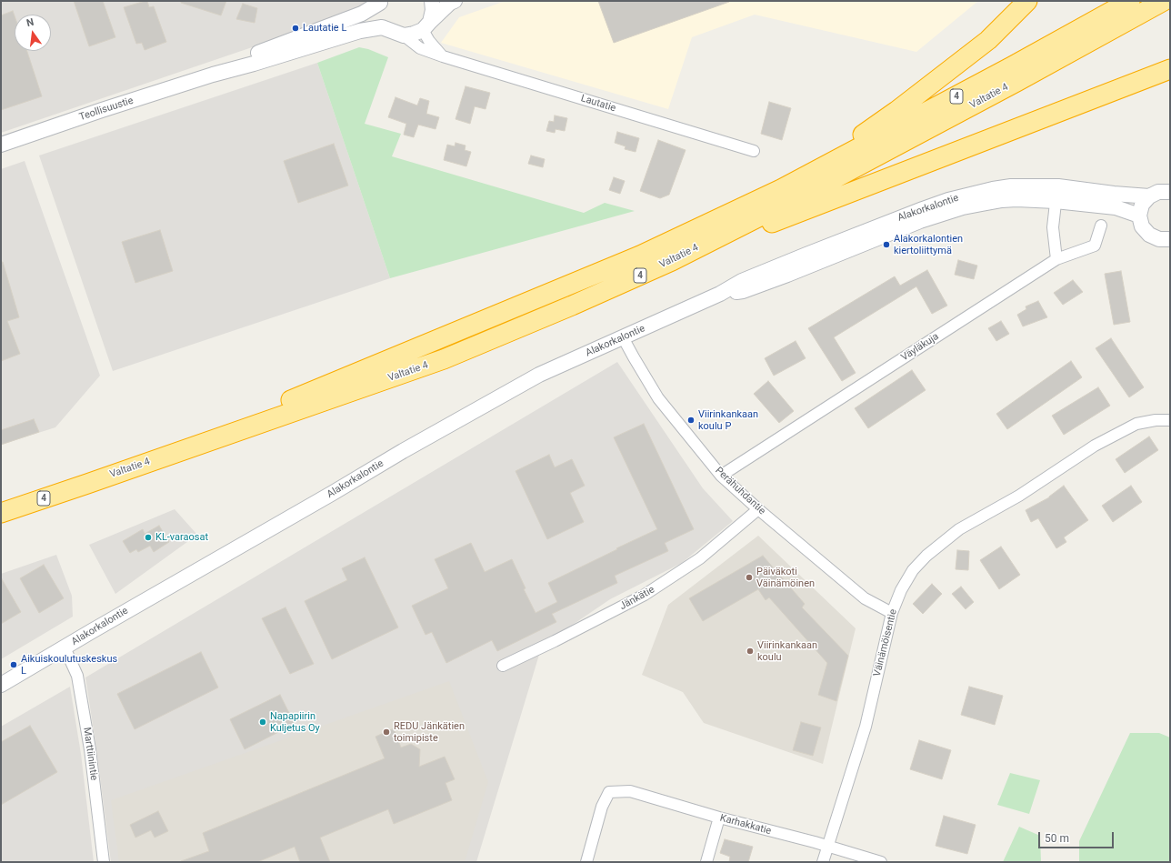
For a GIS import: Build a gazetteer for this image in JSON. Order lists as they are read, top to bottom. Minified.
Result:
{"streets":{"highway":["4","Valtatie 4"],"street":["Lautatie","Teollisuustie","Alakorkalontie","Väyläkuja","Perähuhdantie","Jänkätie","Väinämöisentie","Marttiinintie","Karhakkatie"]},"crossings":[["Lautatie","Teollisuustie"],["Alakorkalontie","Perähuhdantie"],["Alakorkalontie","Marttiinintie"],["Väyläkuja","Perähuhdantie"],["Perähuhdantie","Jänkätie"],["Perähuhdantie","Väinämöisentie"],["Väinämöisentie","Karhakkatie"]],"places":["Lautatie L","Alakorkalontien kiertoliittymä","Viirinkankaan koulu P","KL-varaosat","Päiväkoti Väinämöinen","Viirinkankaan koulu","Aikuiskoulutuskeskus L","Napapiirin Kuljetus Oy","REDU Jänkätien toimipiste"],"scale_bar":"50 m","north":"top"}
